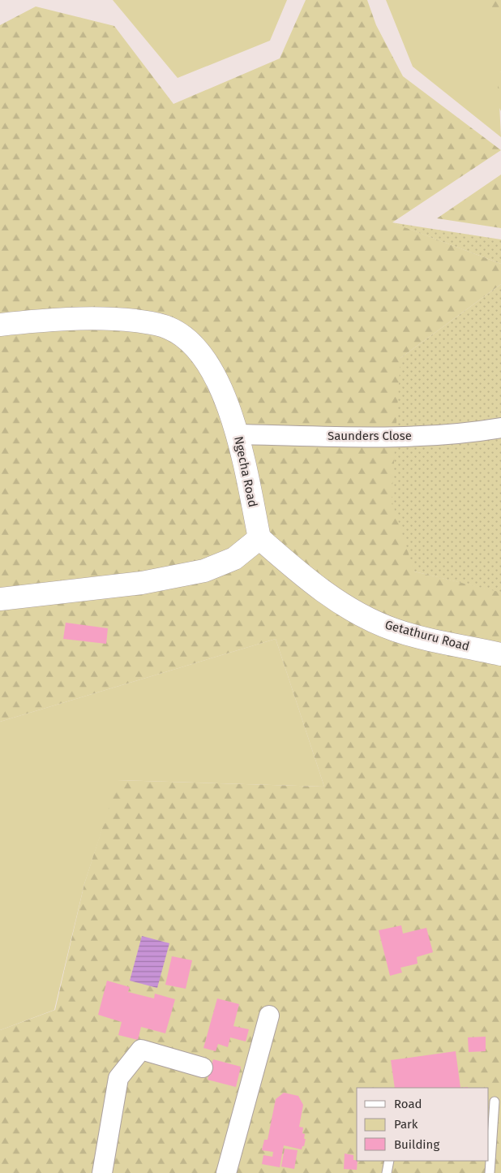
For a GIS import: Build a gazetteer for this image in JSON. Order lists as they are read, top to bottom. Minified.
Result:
{"streets":{"main road":["Ngecha Road","Getathuru Road"],"street":["Saunders Close"]},"crossings":[["Saunders Close","Ngecha Road"],["Ngecha Road","Getathuru Road"]],"legend":["Road","Park","Building"]}
